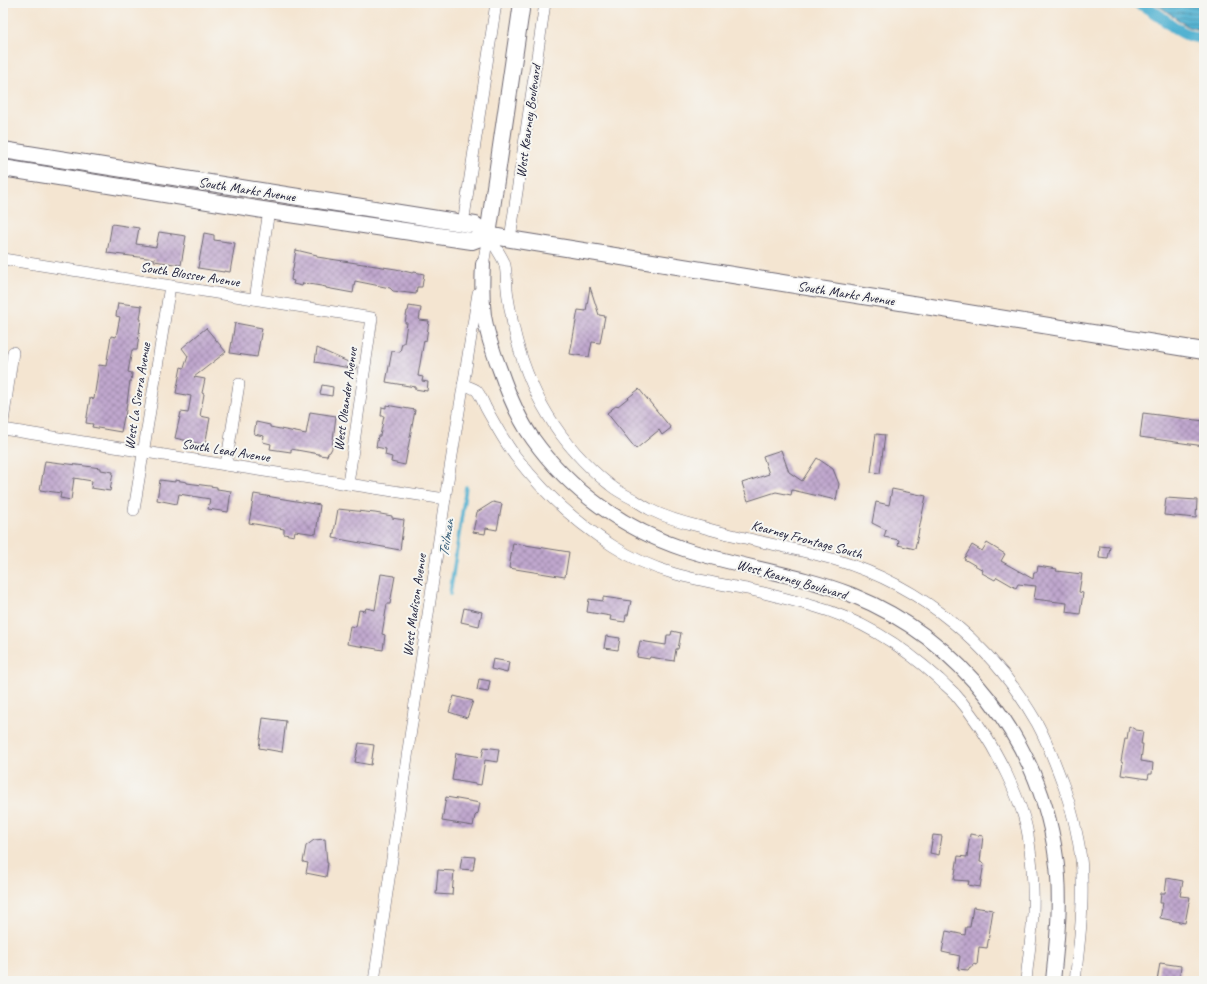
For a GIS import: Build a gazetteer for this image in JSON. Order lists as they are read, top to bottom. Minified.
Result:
{"streets":{"main road":["West Kearney Boulevard","South Marks Avenue"],"street":["South Blosser Avenue","West La Sierra Avenue","West Oleander Avenue","South Lead Avenue","Kearney Frontage South","West Madison Avenue"]},"crossings":[["West Kearney Boulevard","South Marks Avenue"],["West Kearney Boulevard","Kearney Frontage South"],["West Kearney Boulevard","West Madison Avenue"],["South Marks Avenue","Kearney Frontage South"],["South Marks Avenue","West Madison Avenue"],["South Blosser Avenue","West La Sierra Avenue"],["South Blosser Avenue","West Oleander Avenue"],["West La Sierra Avenue","South Lead Avenue"],["West Oleander Avenue","South Lead Avenue"],["South Lead Avenue","West Madison Avenue"],["Kearney Frontage South","West Madison Avenue"]],"water":["Teilman"]}
